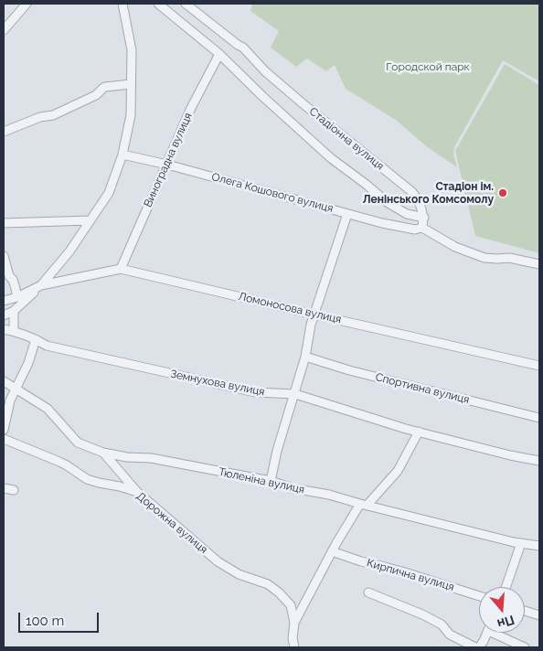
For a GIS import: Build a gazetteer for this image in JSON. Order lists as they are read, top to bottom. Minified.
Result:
{"streets":{"street":["Стадіонна вулиця","Виноградна вулиця","Олега Кошового вулиця","Ломоносова вулиця","Земнухова вулиця","Спортивна вулиця","Тюленіна вулиця","Дорожна вулиця","Кирпична вулиця"]},"crossings":[["Стадіонна вулиця","Виноградна вулиця"],["Виноградна вулиця","Олега Кошового вулиця"],["Виноградна вулиця","Ломоносова вулиця"]],"parks":["Городской парк"],"places":["Стадіон ім. Ленінського Комсомолу"],"scale_bar":"100 m","north":"bottom"}
